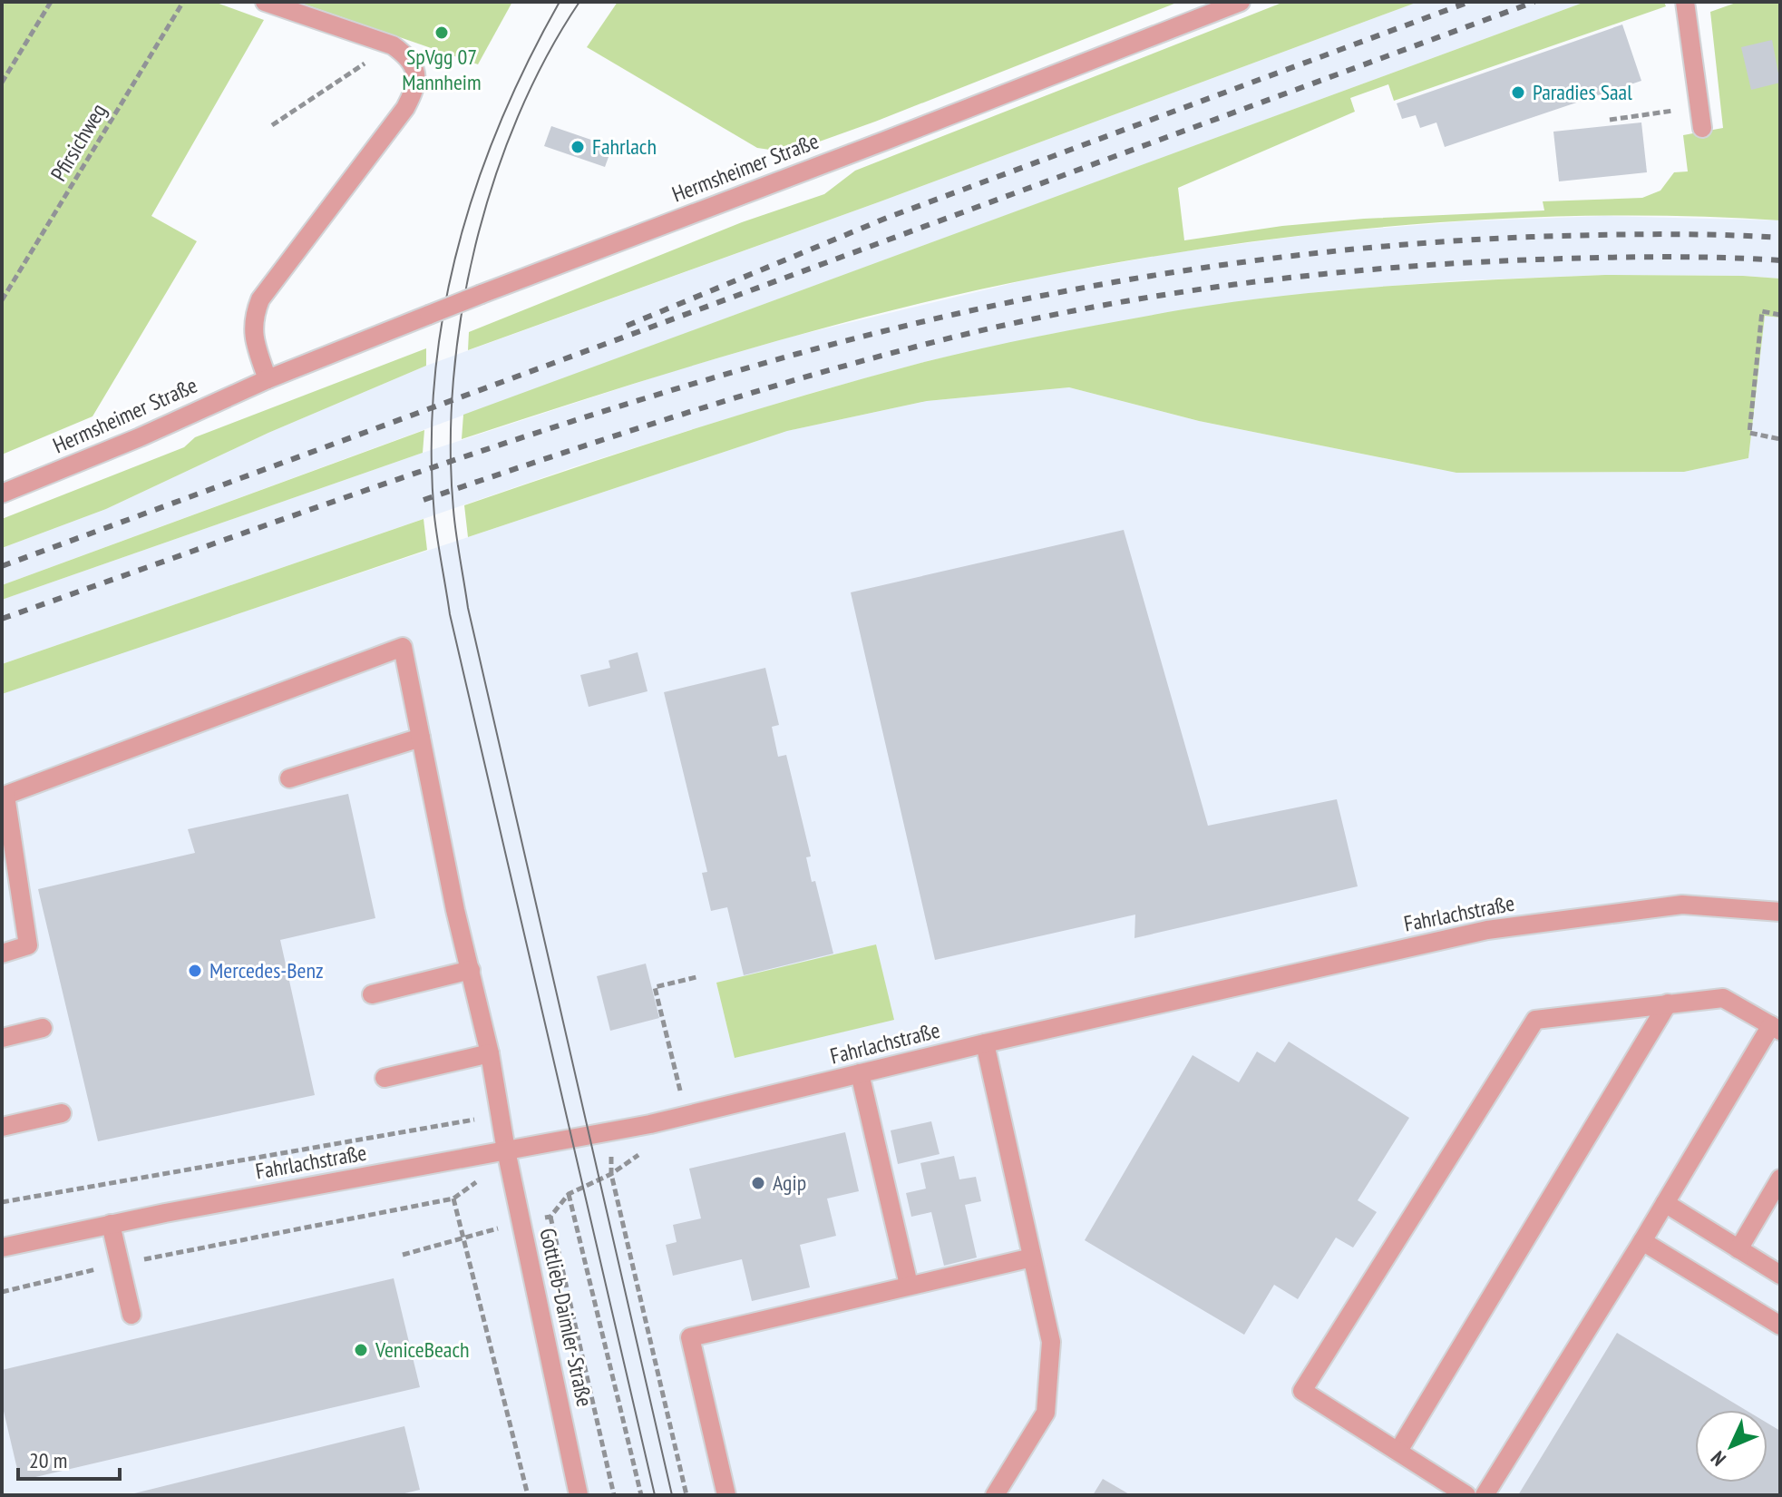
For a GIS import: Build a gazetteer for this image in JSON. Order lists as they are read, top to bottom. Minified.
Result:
{"streets":{"street":["Hermsheimer Straße","Fahrlachstraße","Gottlieb-Daimler-Straße"],"path":["Pfirsichweg"]},"crossings":[["Fahrlachstraße","Gottlieb-Daimler-Straße"]],"places":["SpVgg 07 Mannheim","Paradies Saal","Fahrlach","Mercedes-Benz","Agip","VeniceBeach"],"scale_bar":"20 m","north":"bottom left"}
